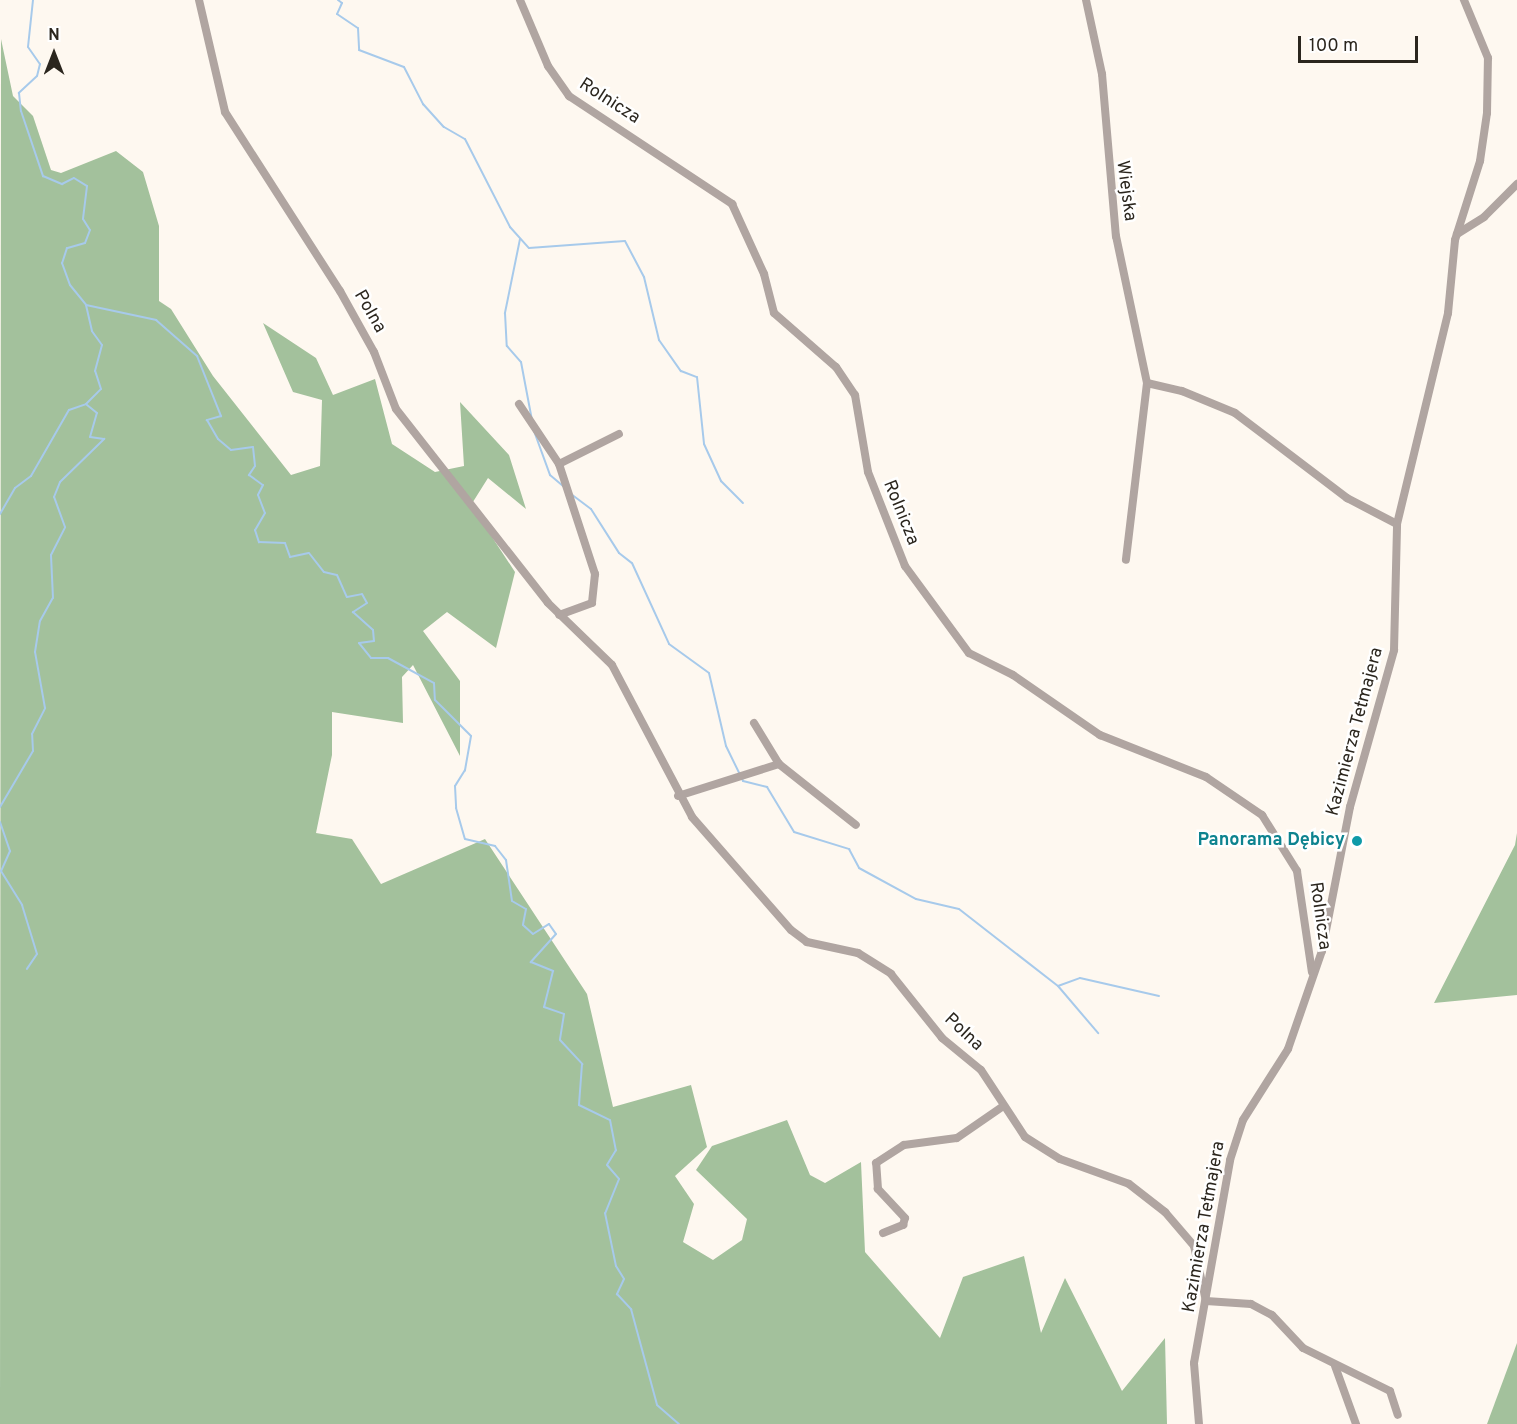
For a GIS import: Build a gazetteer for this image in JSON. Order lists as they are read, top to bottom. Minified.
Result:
{"streets":{"street":["Rolnicza","Wiejska","Polna","Kazimierza Tetmajera"]},"crossings":[["Rolnicza","Kazimierza Tetmajera"],["Polna","Kazimierza Tetmajera"]],"places":["Panorama Dębicy"],"scale_bar":"100 m","north":"top"}
